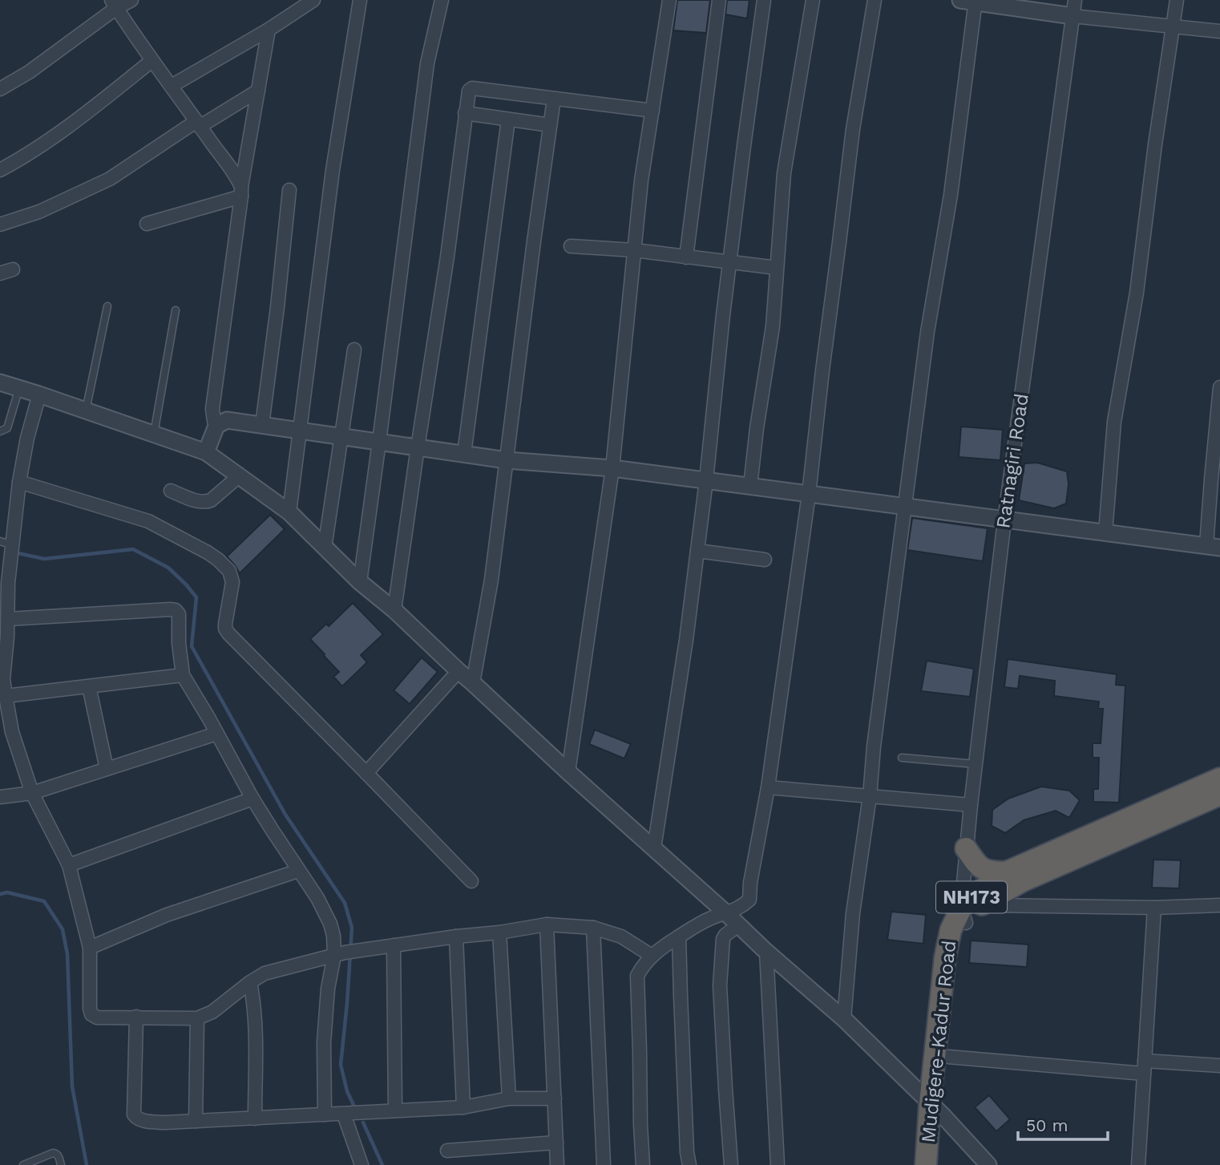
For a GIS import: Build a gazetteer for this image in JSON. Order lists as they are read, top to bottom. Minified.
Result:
{"streets":{"highway":["NH173","Mudigere-Kadur Road"],"street":["Ratnagiri Road"]},"crossings":[["Ratnagiri Road","NH173"],["Ratnagiri Road","Mudigere-Kadur Road"],["NH173","Mudigere-Kadur Road"]],"scale_bar":"50 m"}
